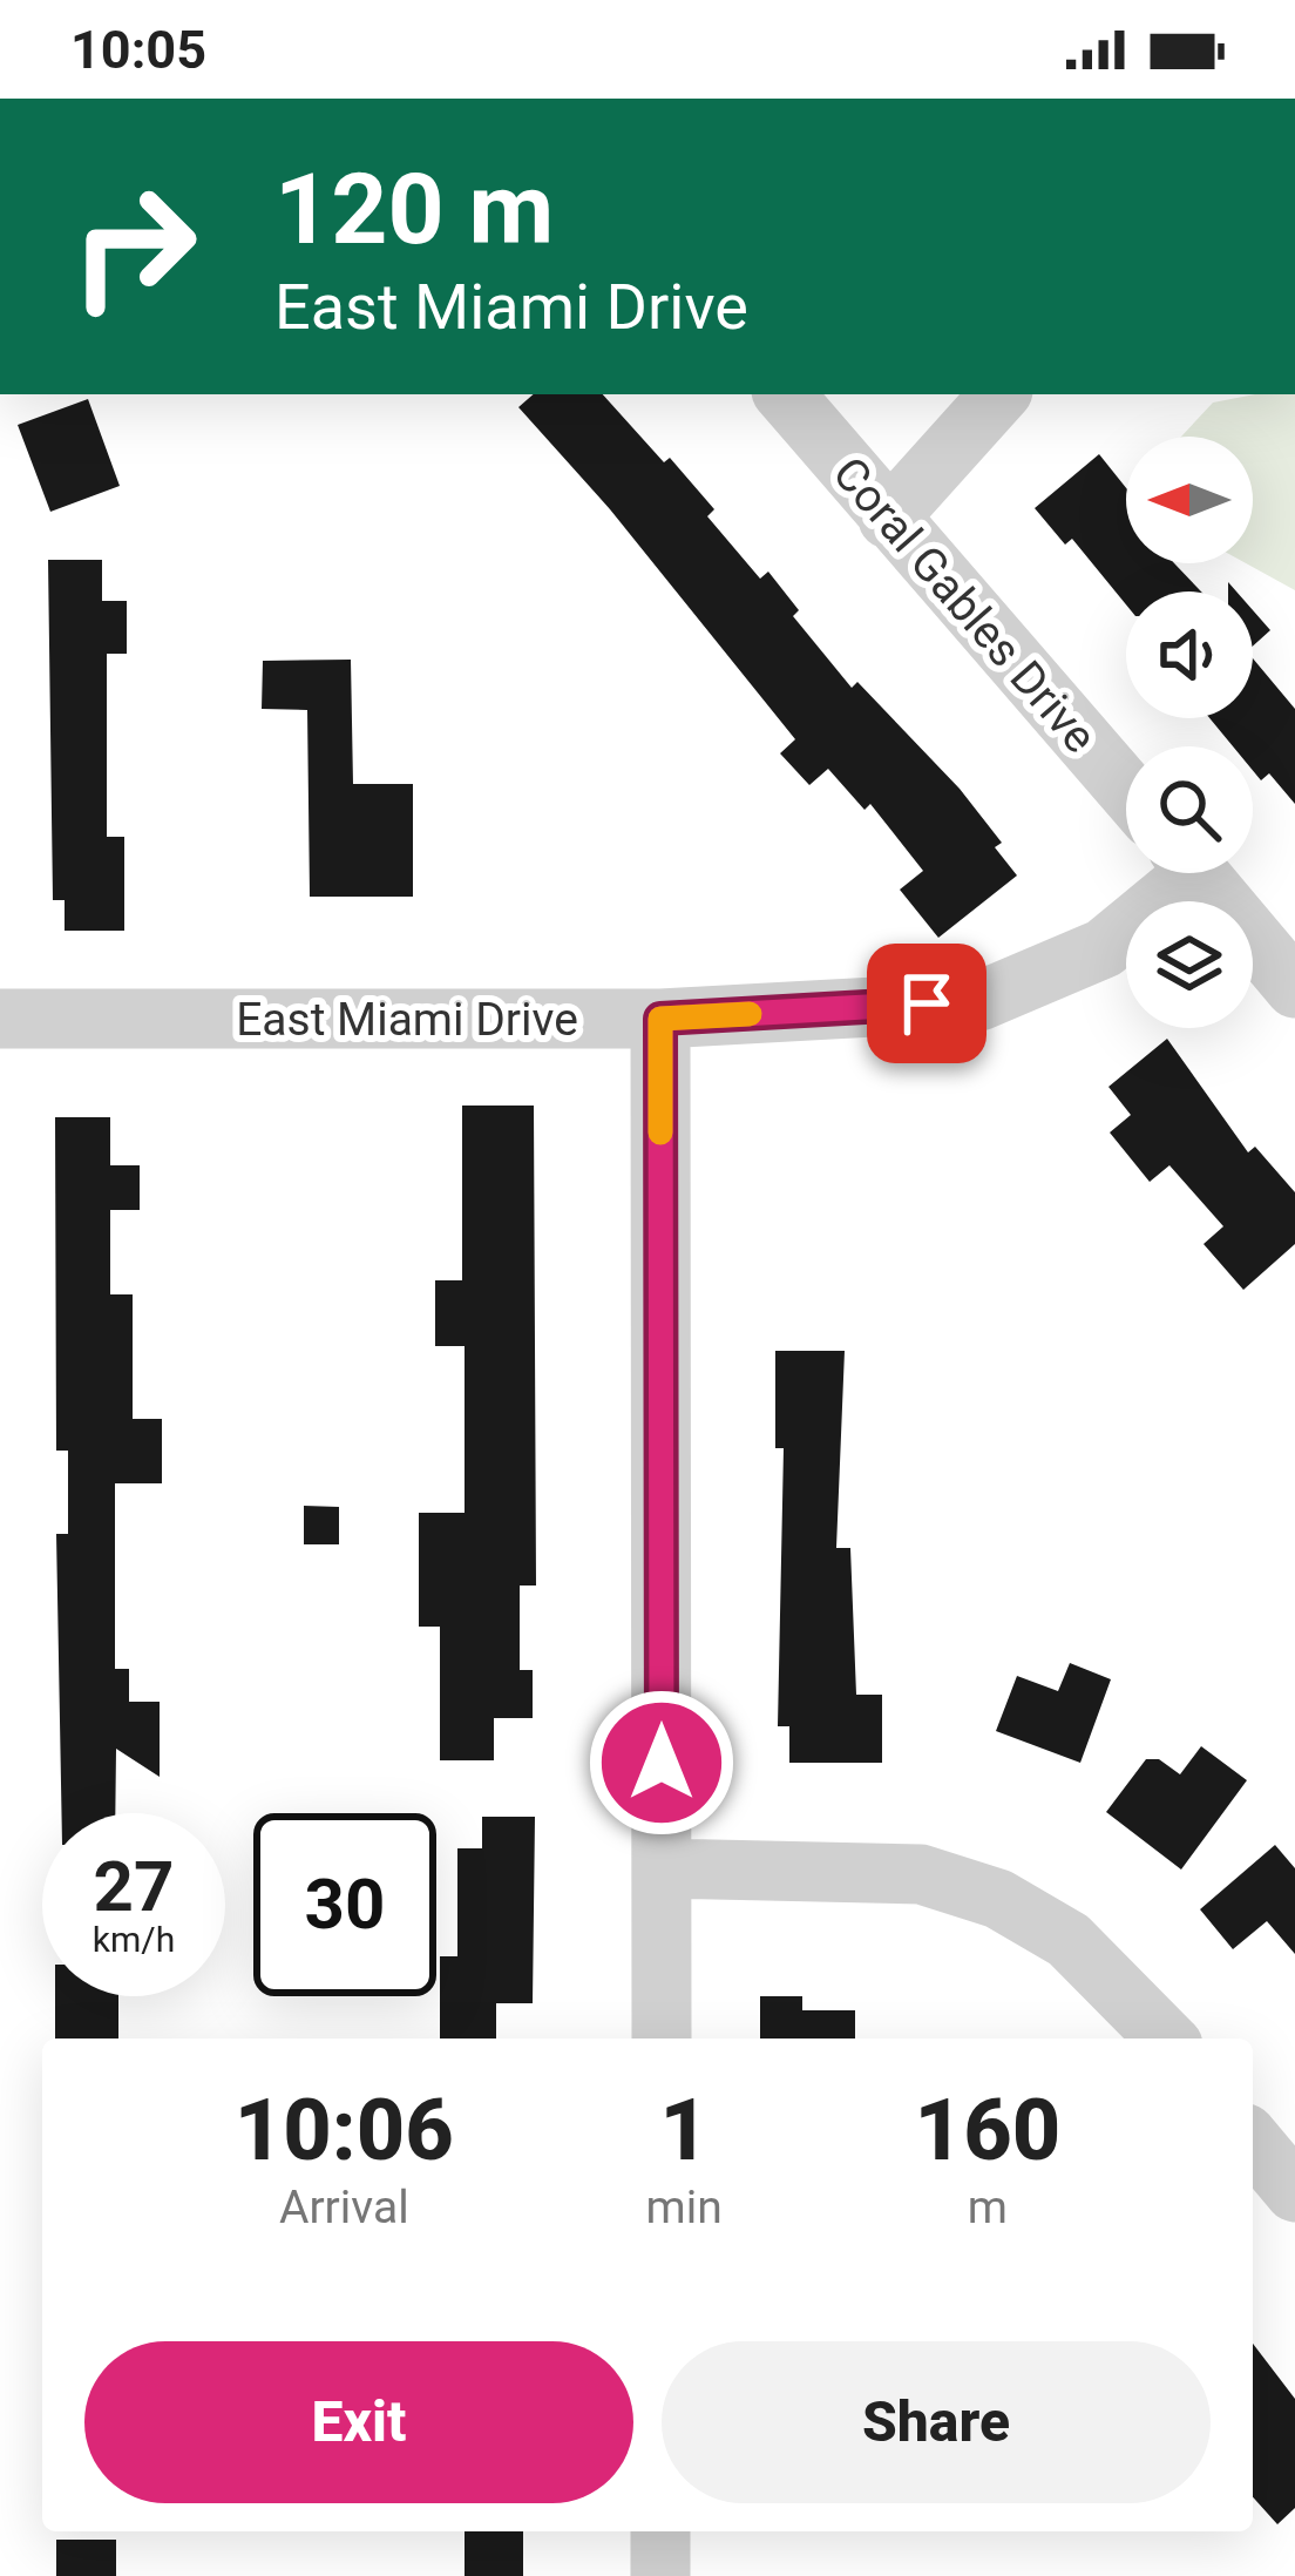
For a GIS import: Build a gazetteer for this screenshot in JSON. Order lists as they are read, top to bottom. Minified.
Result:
{"streets":{"street":["Coral Gables Drive","East Miami Drive"]},"north":"left","page":{"status":"10:05","turn":["120 m","East Miami Drive"],"speed":"27 km/h","limit":"30","eta":["10:06","Arrival","1","min","160","m"],"buttons":["Exit","Share"]}}
